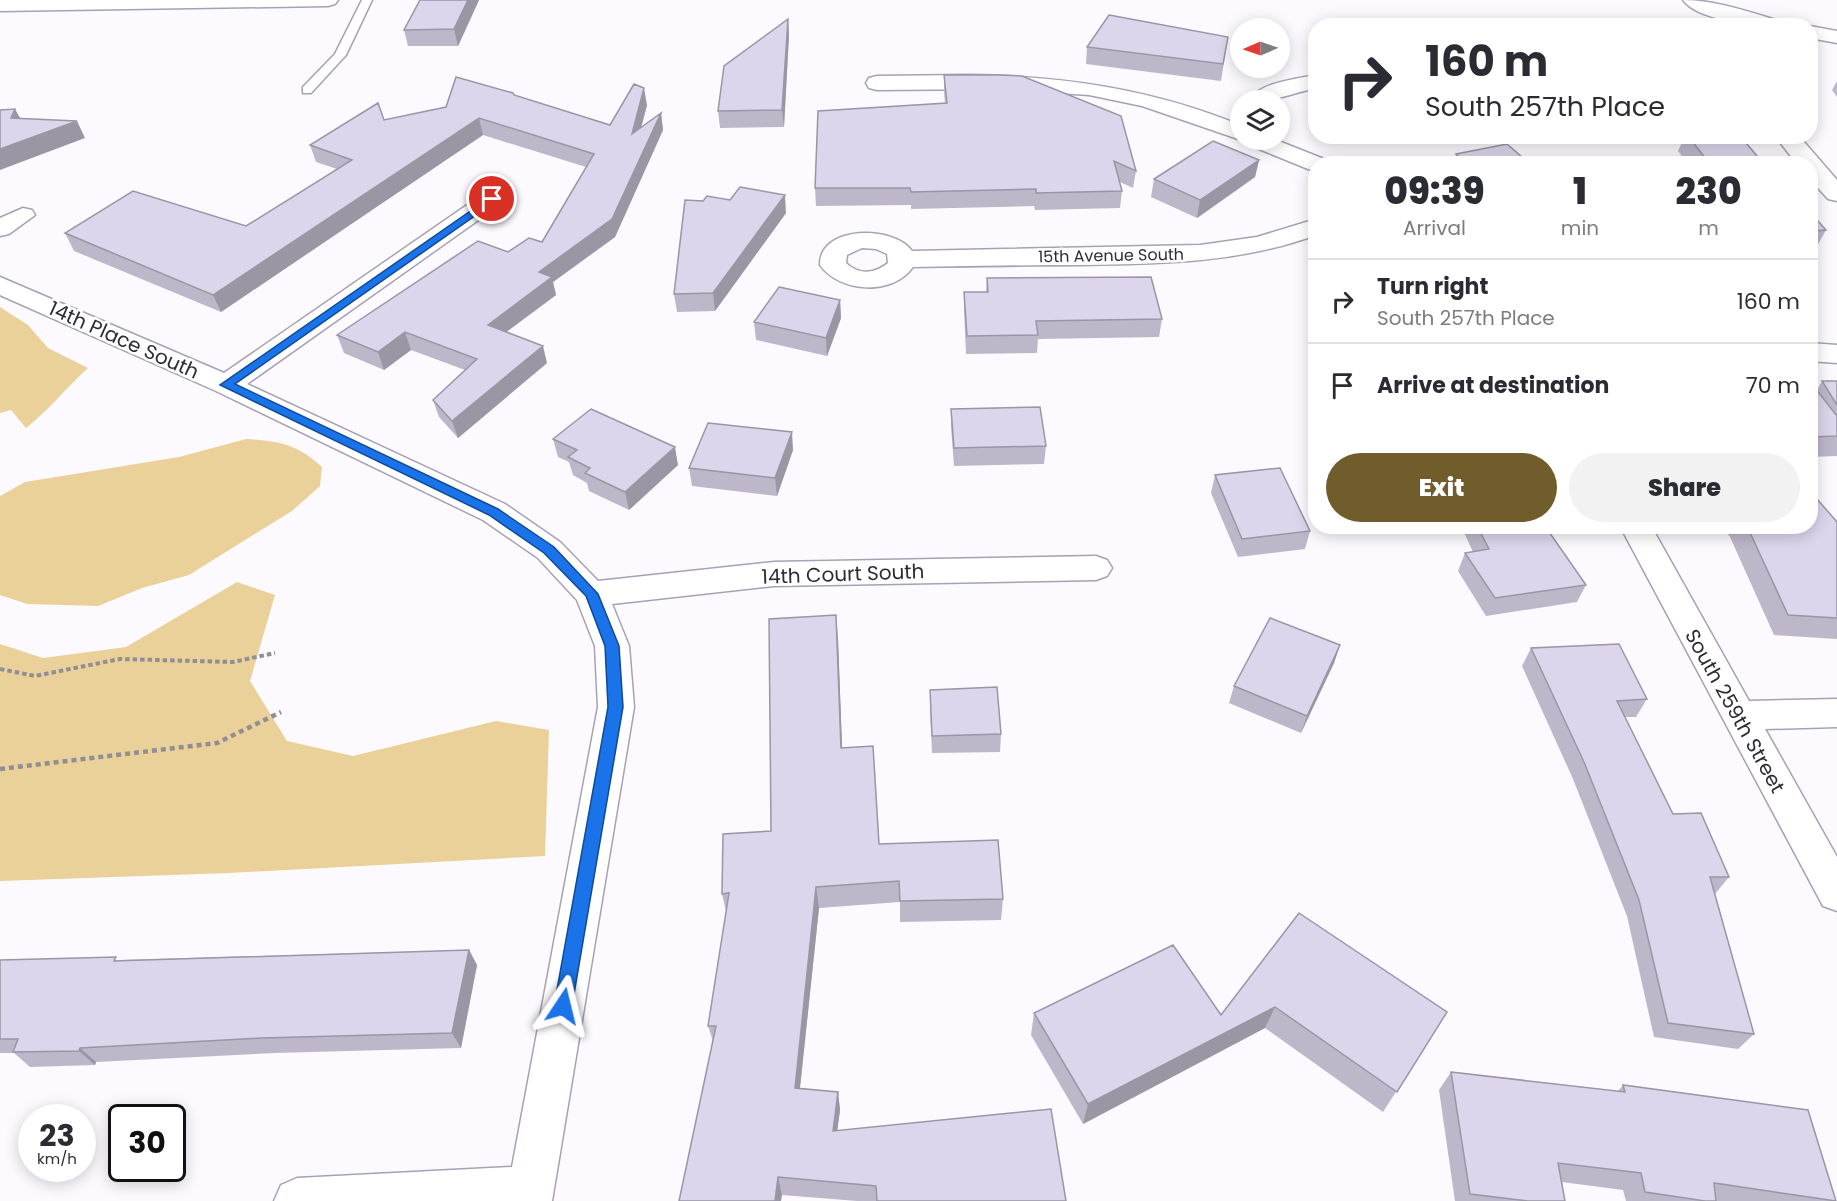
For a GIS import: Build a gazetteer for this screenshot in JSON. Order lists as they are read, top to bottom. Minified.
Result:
{"streets":{"street":["15th Avenue South","14th Place South","14th Court South","South 259th Street"]},"crossings":[["14th Place South","14th Court South"]],"north":"left","page":{"turn":["160 m","South 257th Place"],"eta":["09:39","Arrival","1","min","230","m"],"list":[{"name":"Turn right","note":"South 257th Place","value":"160 m"},{"name":"Arrive at destination","value":"70 m"}],"buttons":["Exit","Share"],"speed":"23 km/h","limit":"30"}}
